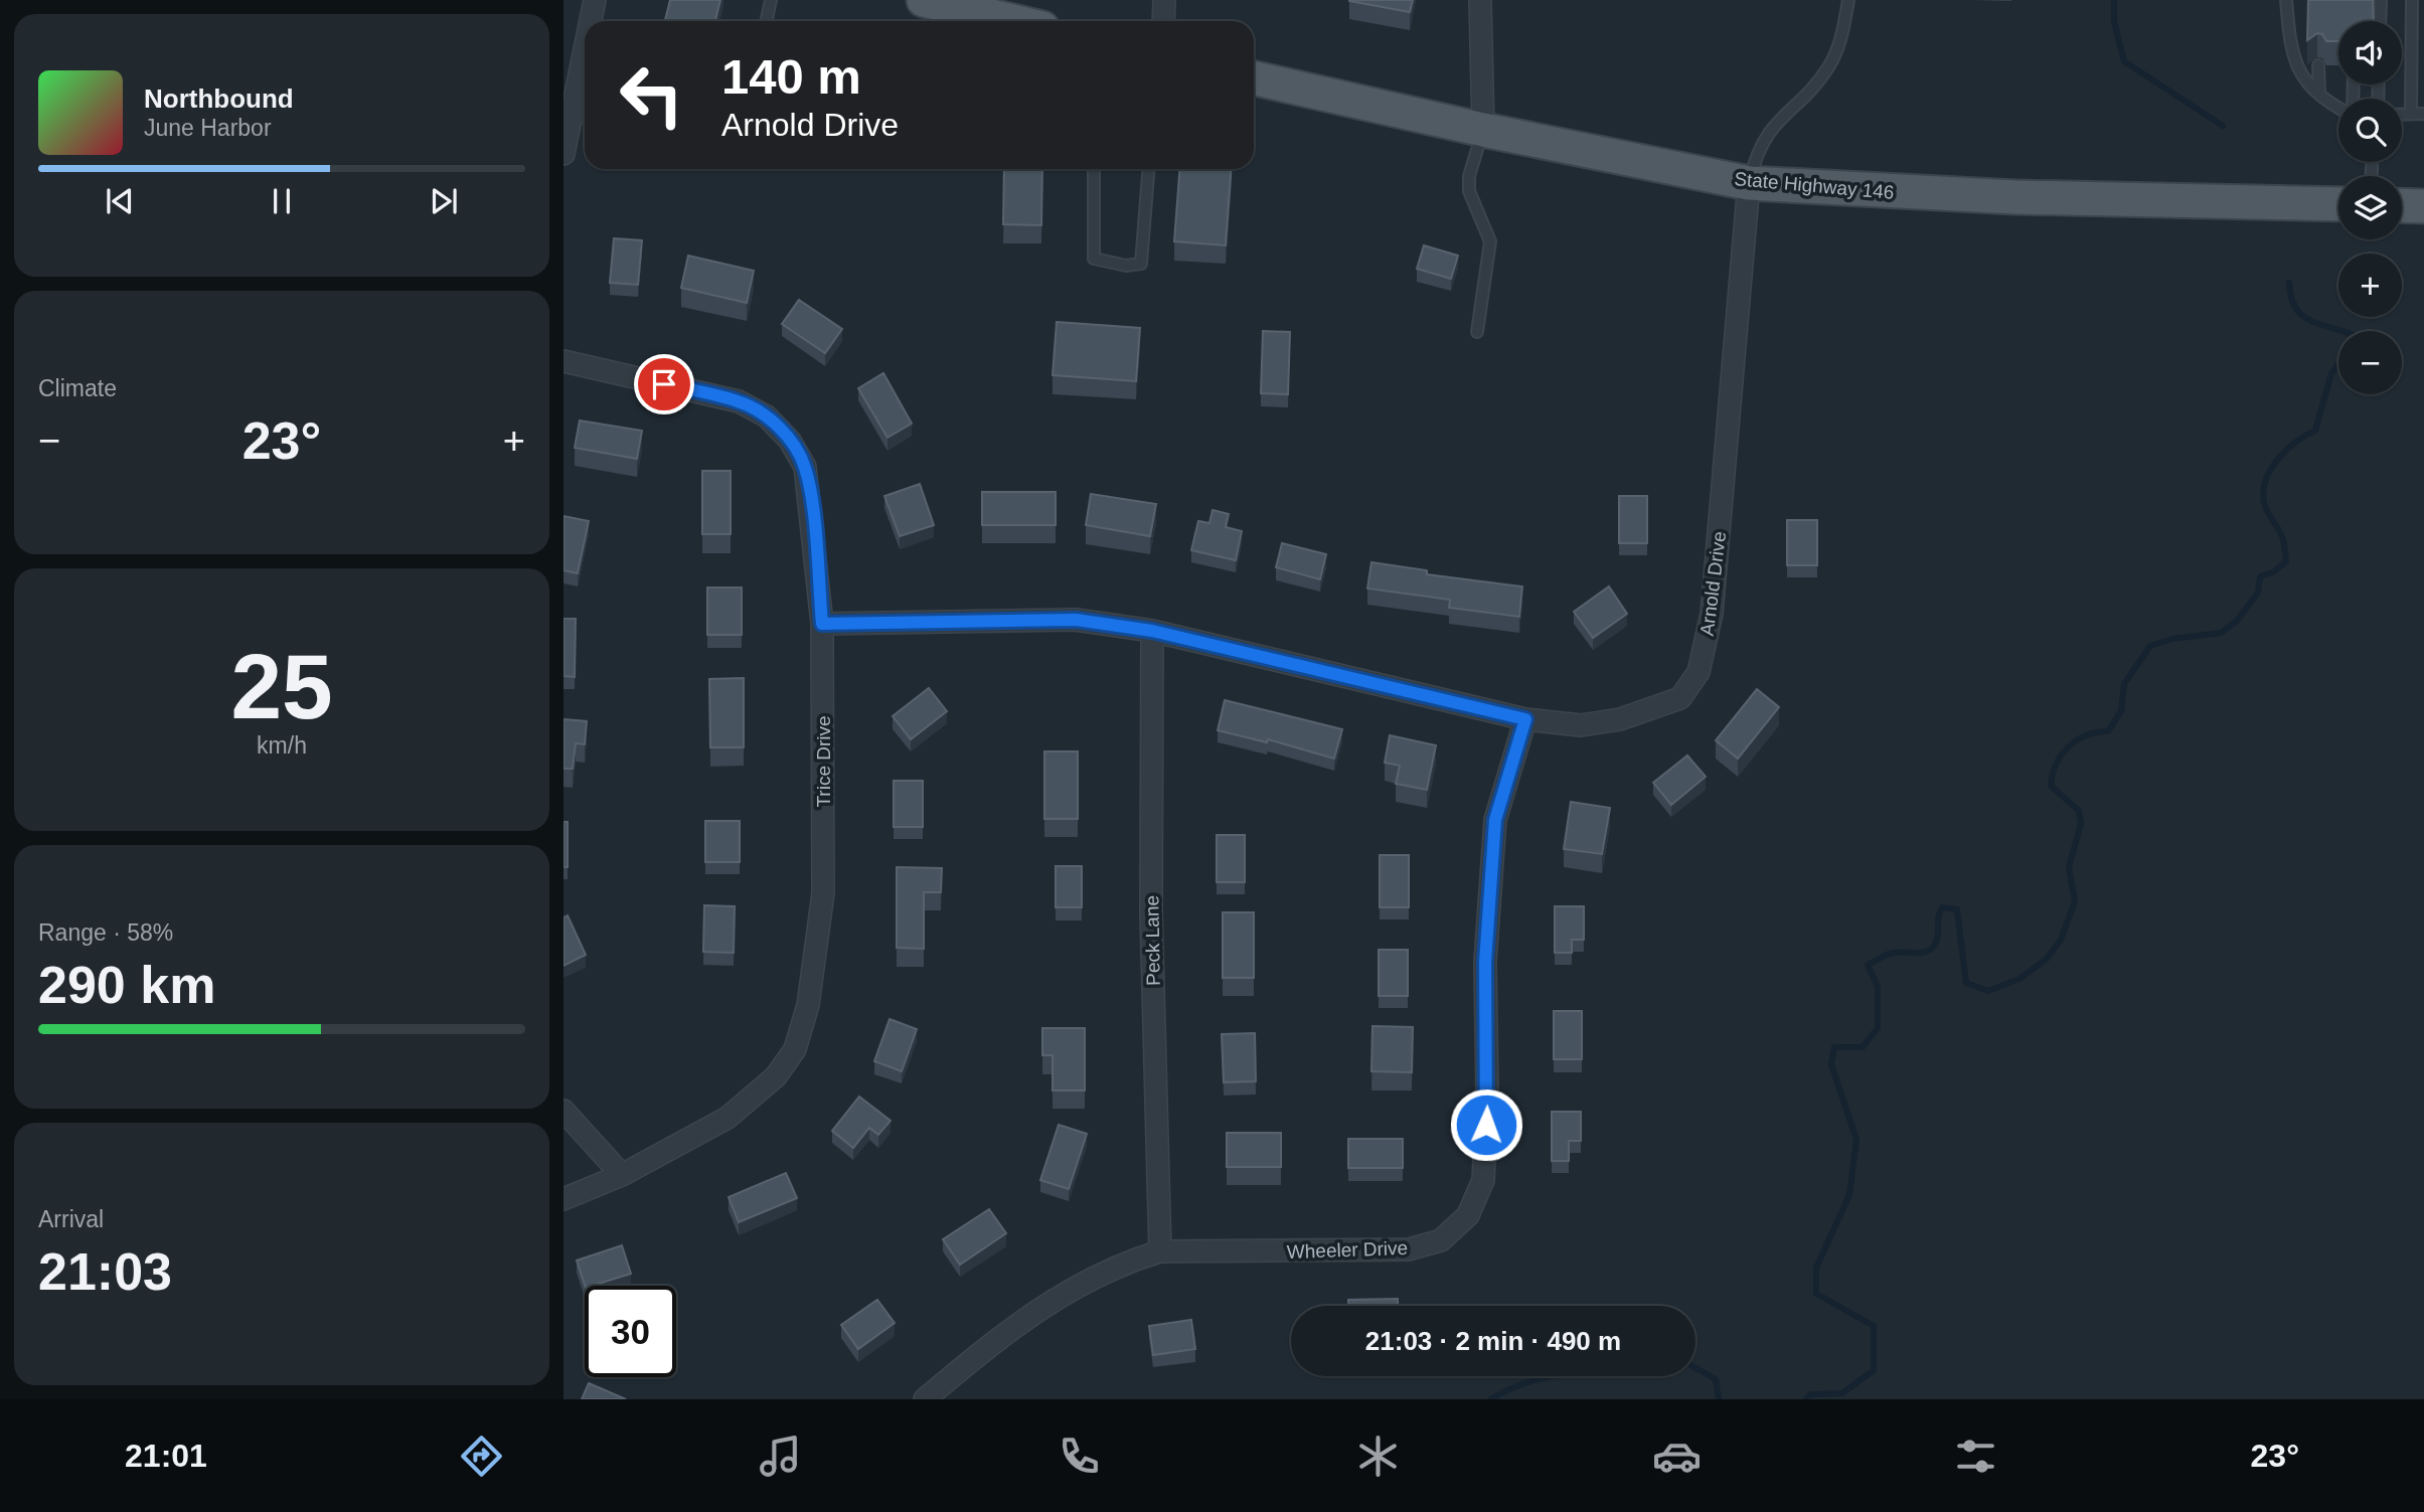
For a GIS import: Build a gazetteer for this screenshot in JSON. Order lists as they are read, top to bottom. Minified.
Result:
{"streets":{"main road":["State Highway 146"],"street":["Arnold Drive","Trice Drive","Peck Lane","Wheeler Drive"]},"crossings":[["State Highway 146","Arnold Drive"],["Arnold Drive","Trice Drive"],["Arnold Drive","Peck Lane"],["Arnold Drive","Wheeler Drive"],["Peck Lane","Wheeler Drive"]],"page":{"map_buttons":["+","−"],"turn":["140 m","Arnold Drive"],"song":["Northbound","June Harbor"],"tile":["Climate",["25","km/h"],["Range · 58%","290 km"],["Arrival","21:03"]],"heat":["−","23°","+"],"limit":"30","trip":"21:03 · 2 min · 490 m","tabs":["21:01","23°"]}}
